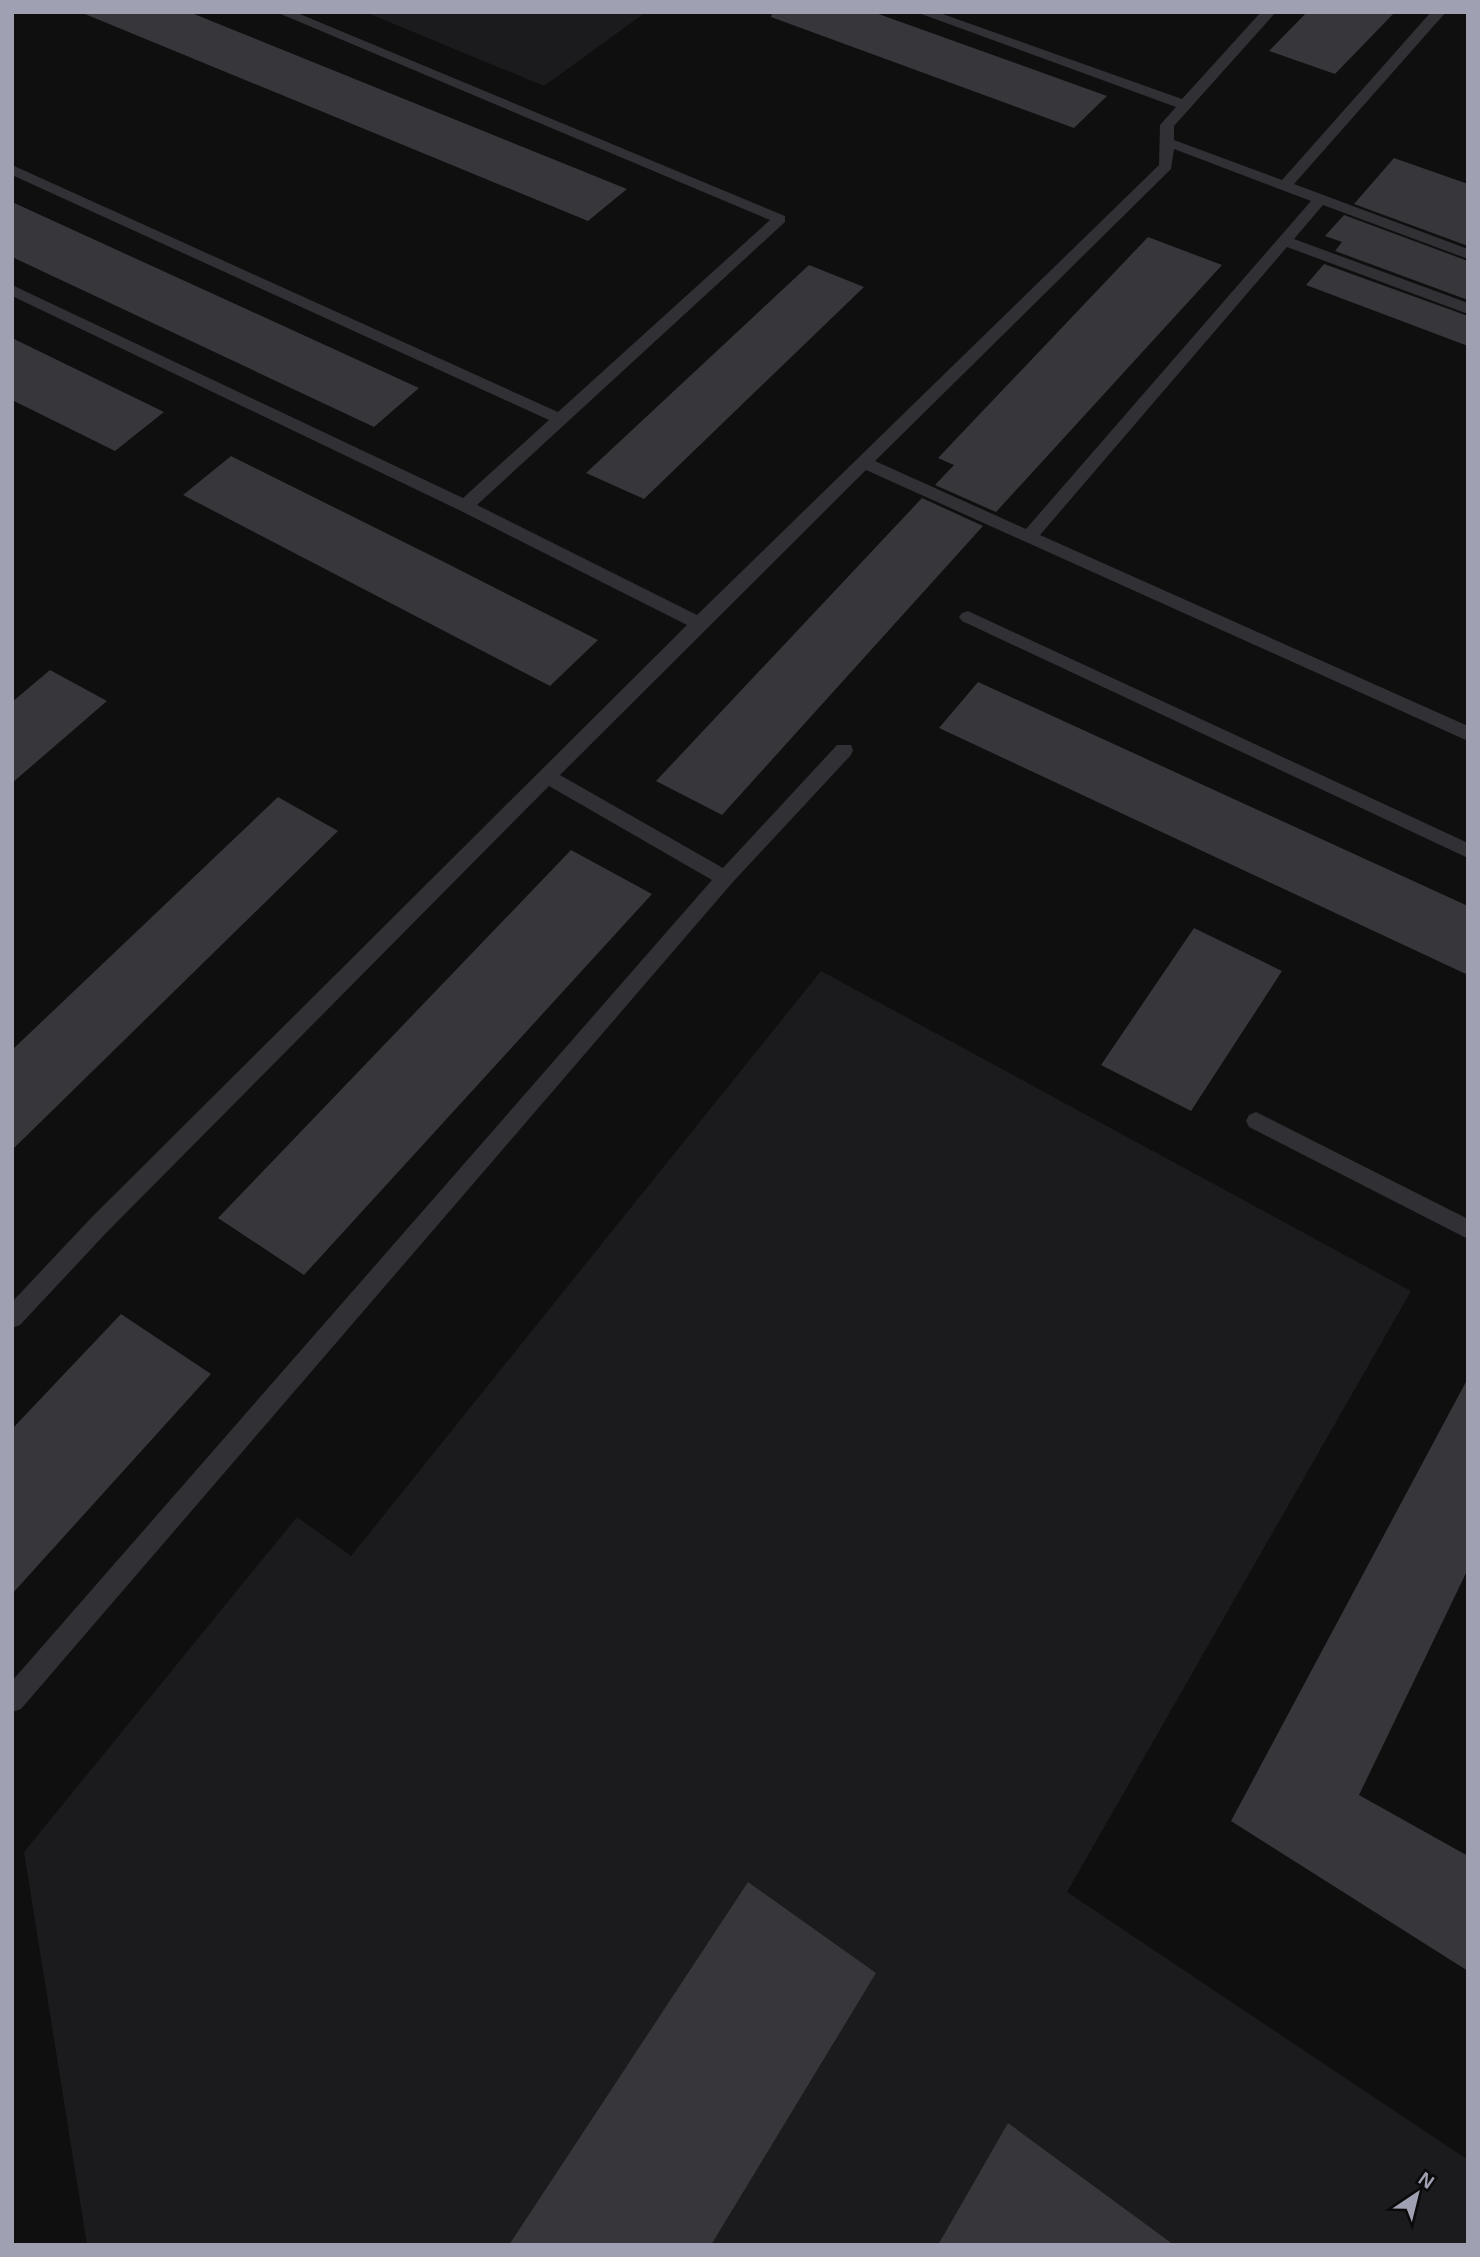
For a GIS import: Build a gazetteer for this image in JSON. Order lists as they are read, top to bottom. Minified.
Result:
{"north":"top right"}
